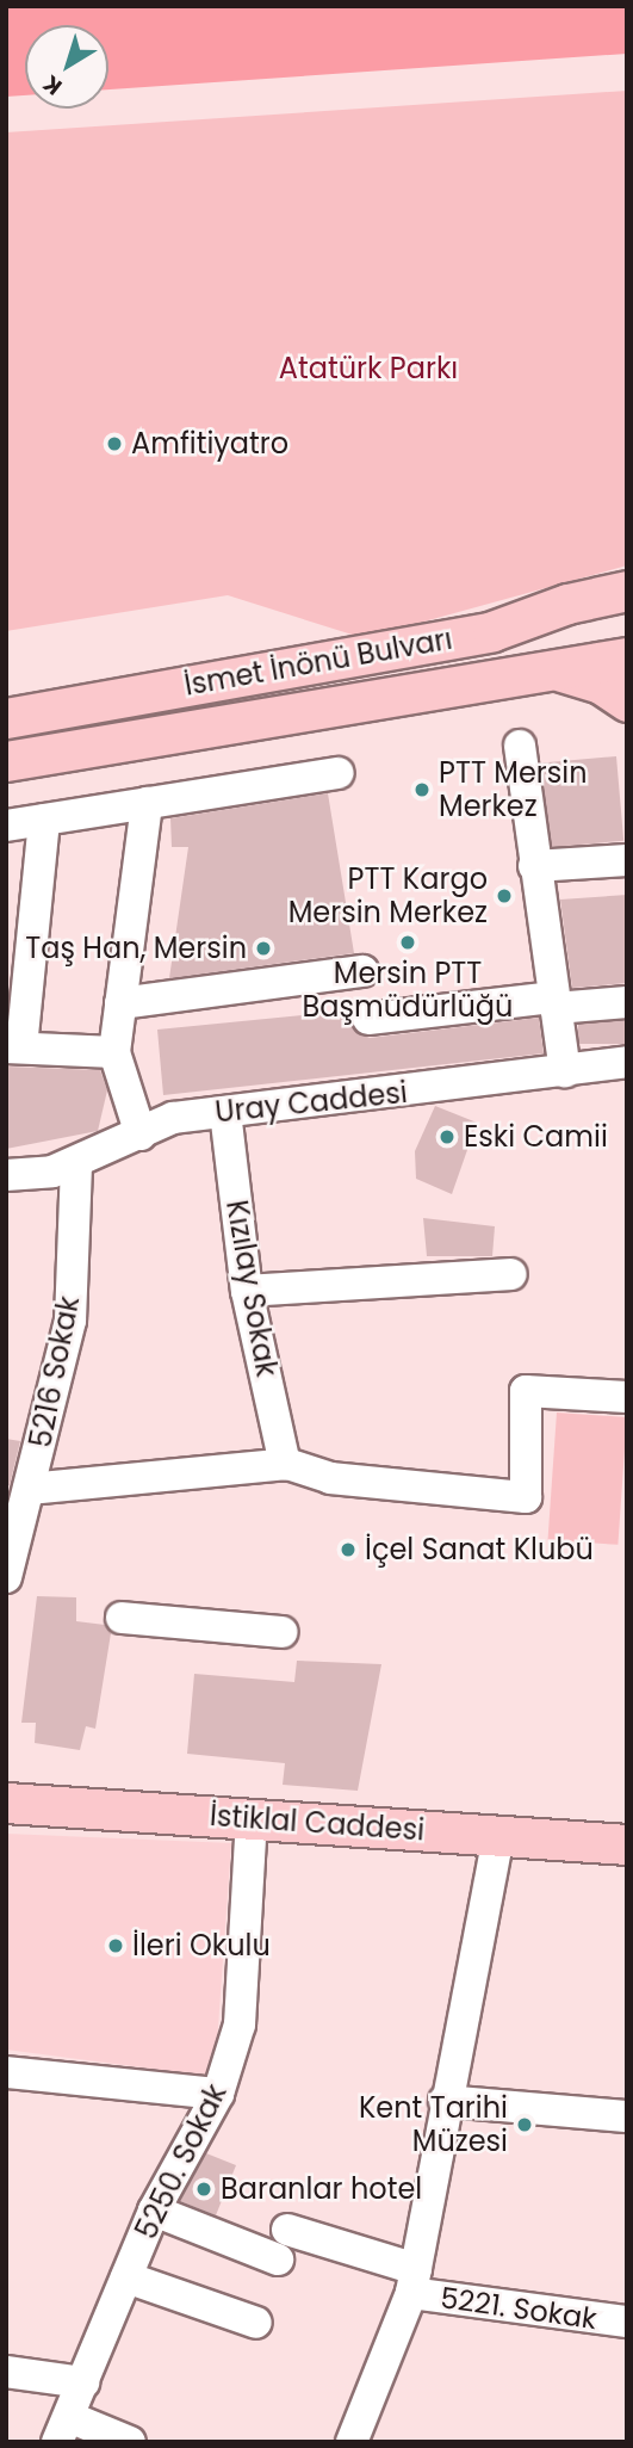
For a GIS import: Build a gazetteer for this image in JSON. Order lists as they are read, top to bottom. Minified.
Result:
{"streets":{"main road":["İsmet İnönü Bulvarı","İstiklal Caddesi"],"street":["Uray Caddesi","Kızılay Sokak","5216 Sokak","5250. Sokak","5221. Sokak"]},"crossings":[["Uray Caddesi","Kızılay Sokak"],["Uray Caddesi","5216 Sokak"],["İstiklal Caddesi","5250. Sokak"],["5250. Sokak","5221. Sokak"]],"parks":["Atatürk Parkı"],"places":["Amfitiyatro","PTT Mersin Merkez","PTT Kargo Mersin Merkez","Mersin PTT Başmüdürlüğü","Taş Han, Mersin","Eski Camii","İçel Sanat Klubü","İleri Okulu","Kent Tarihi Müzesi","Baranlar hotel"],"north":"bottom left"}
